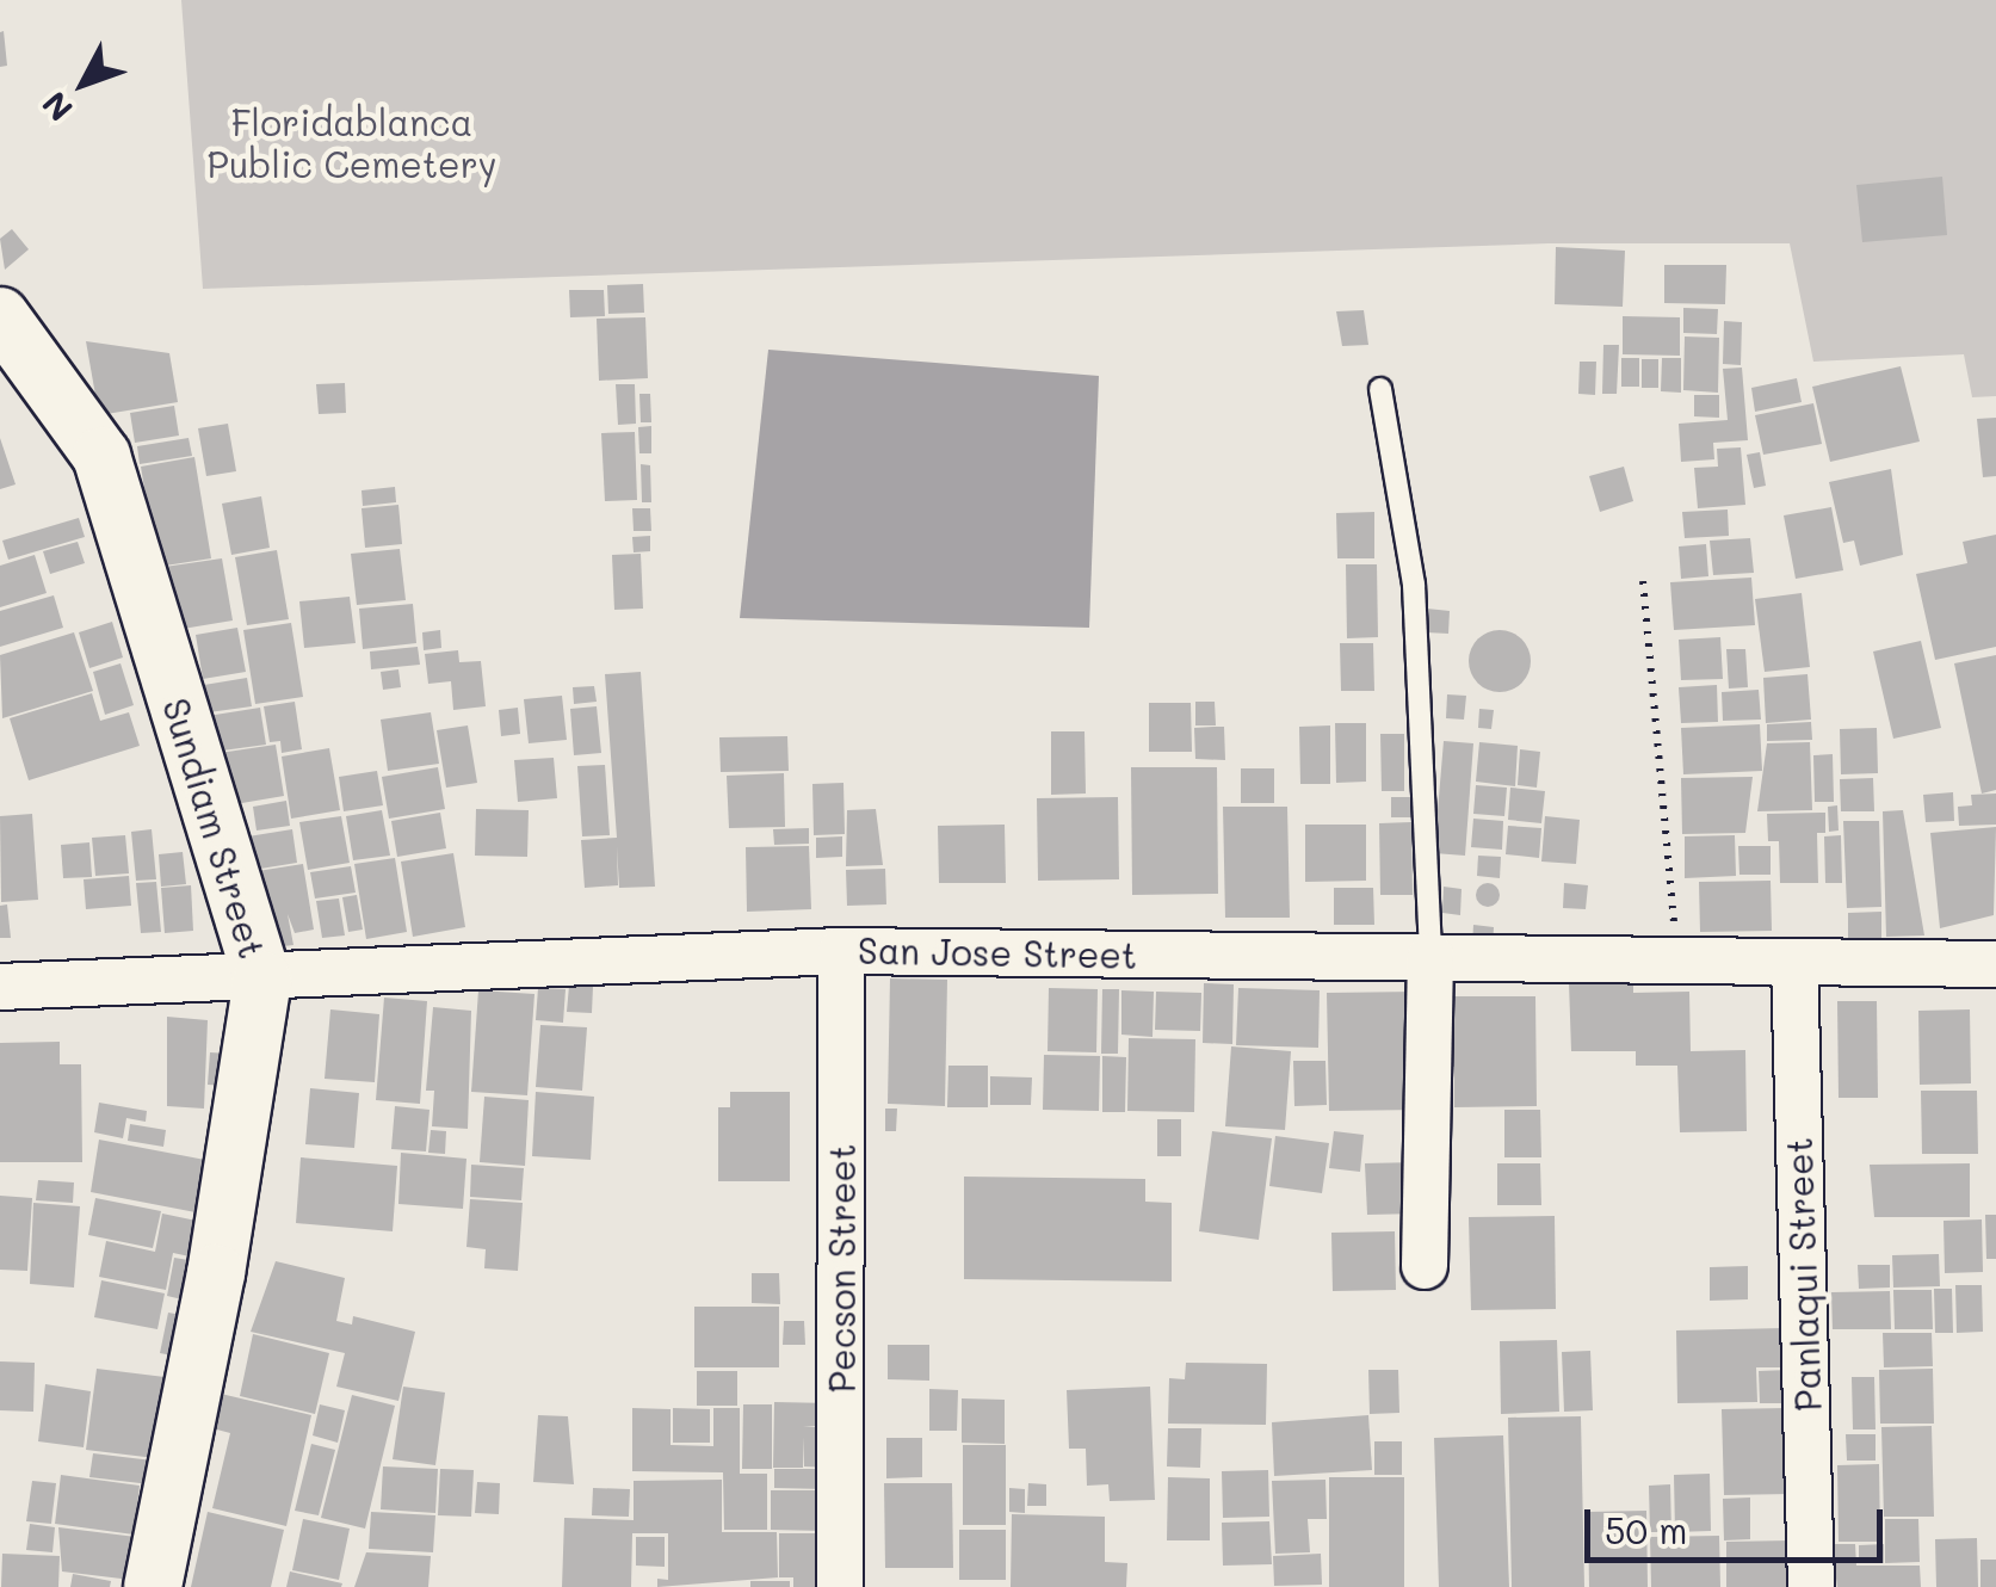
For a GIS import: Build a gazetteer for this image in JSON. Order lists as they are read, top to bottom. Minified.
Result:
{"streets":{"street":["Sundiam Street","San Jose Street","Pecson Street","Panlaqui Street"]},"crossings":[["Sundiam Street","San Jose Street"],["San Jose Street","Pecson Street"],["San Jose Street","Panlaqui Street"]],"parks":["Floridablanca Public Cemetery"],"scale_bar":"50 m","north":"bottom left"}
